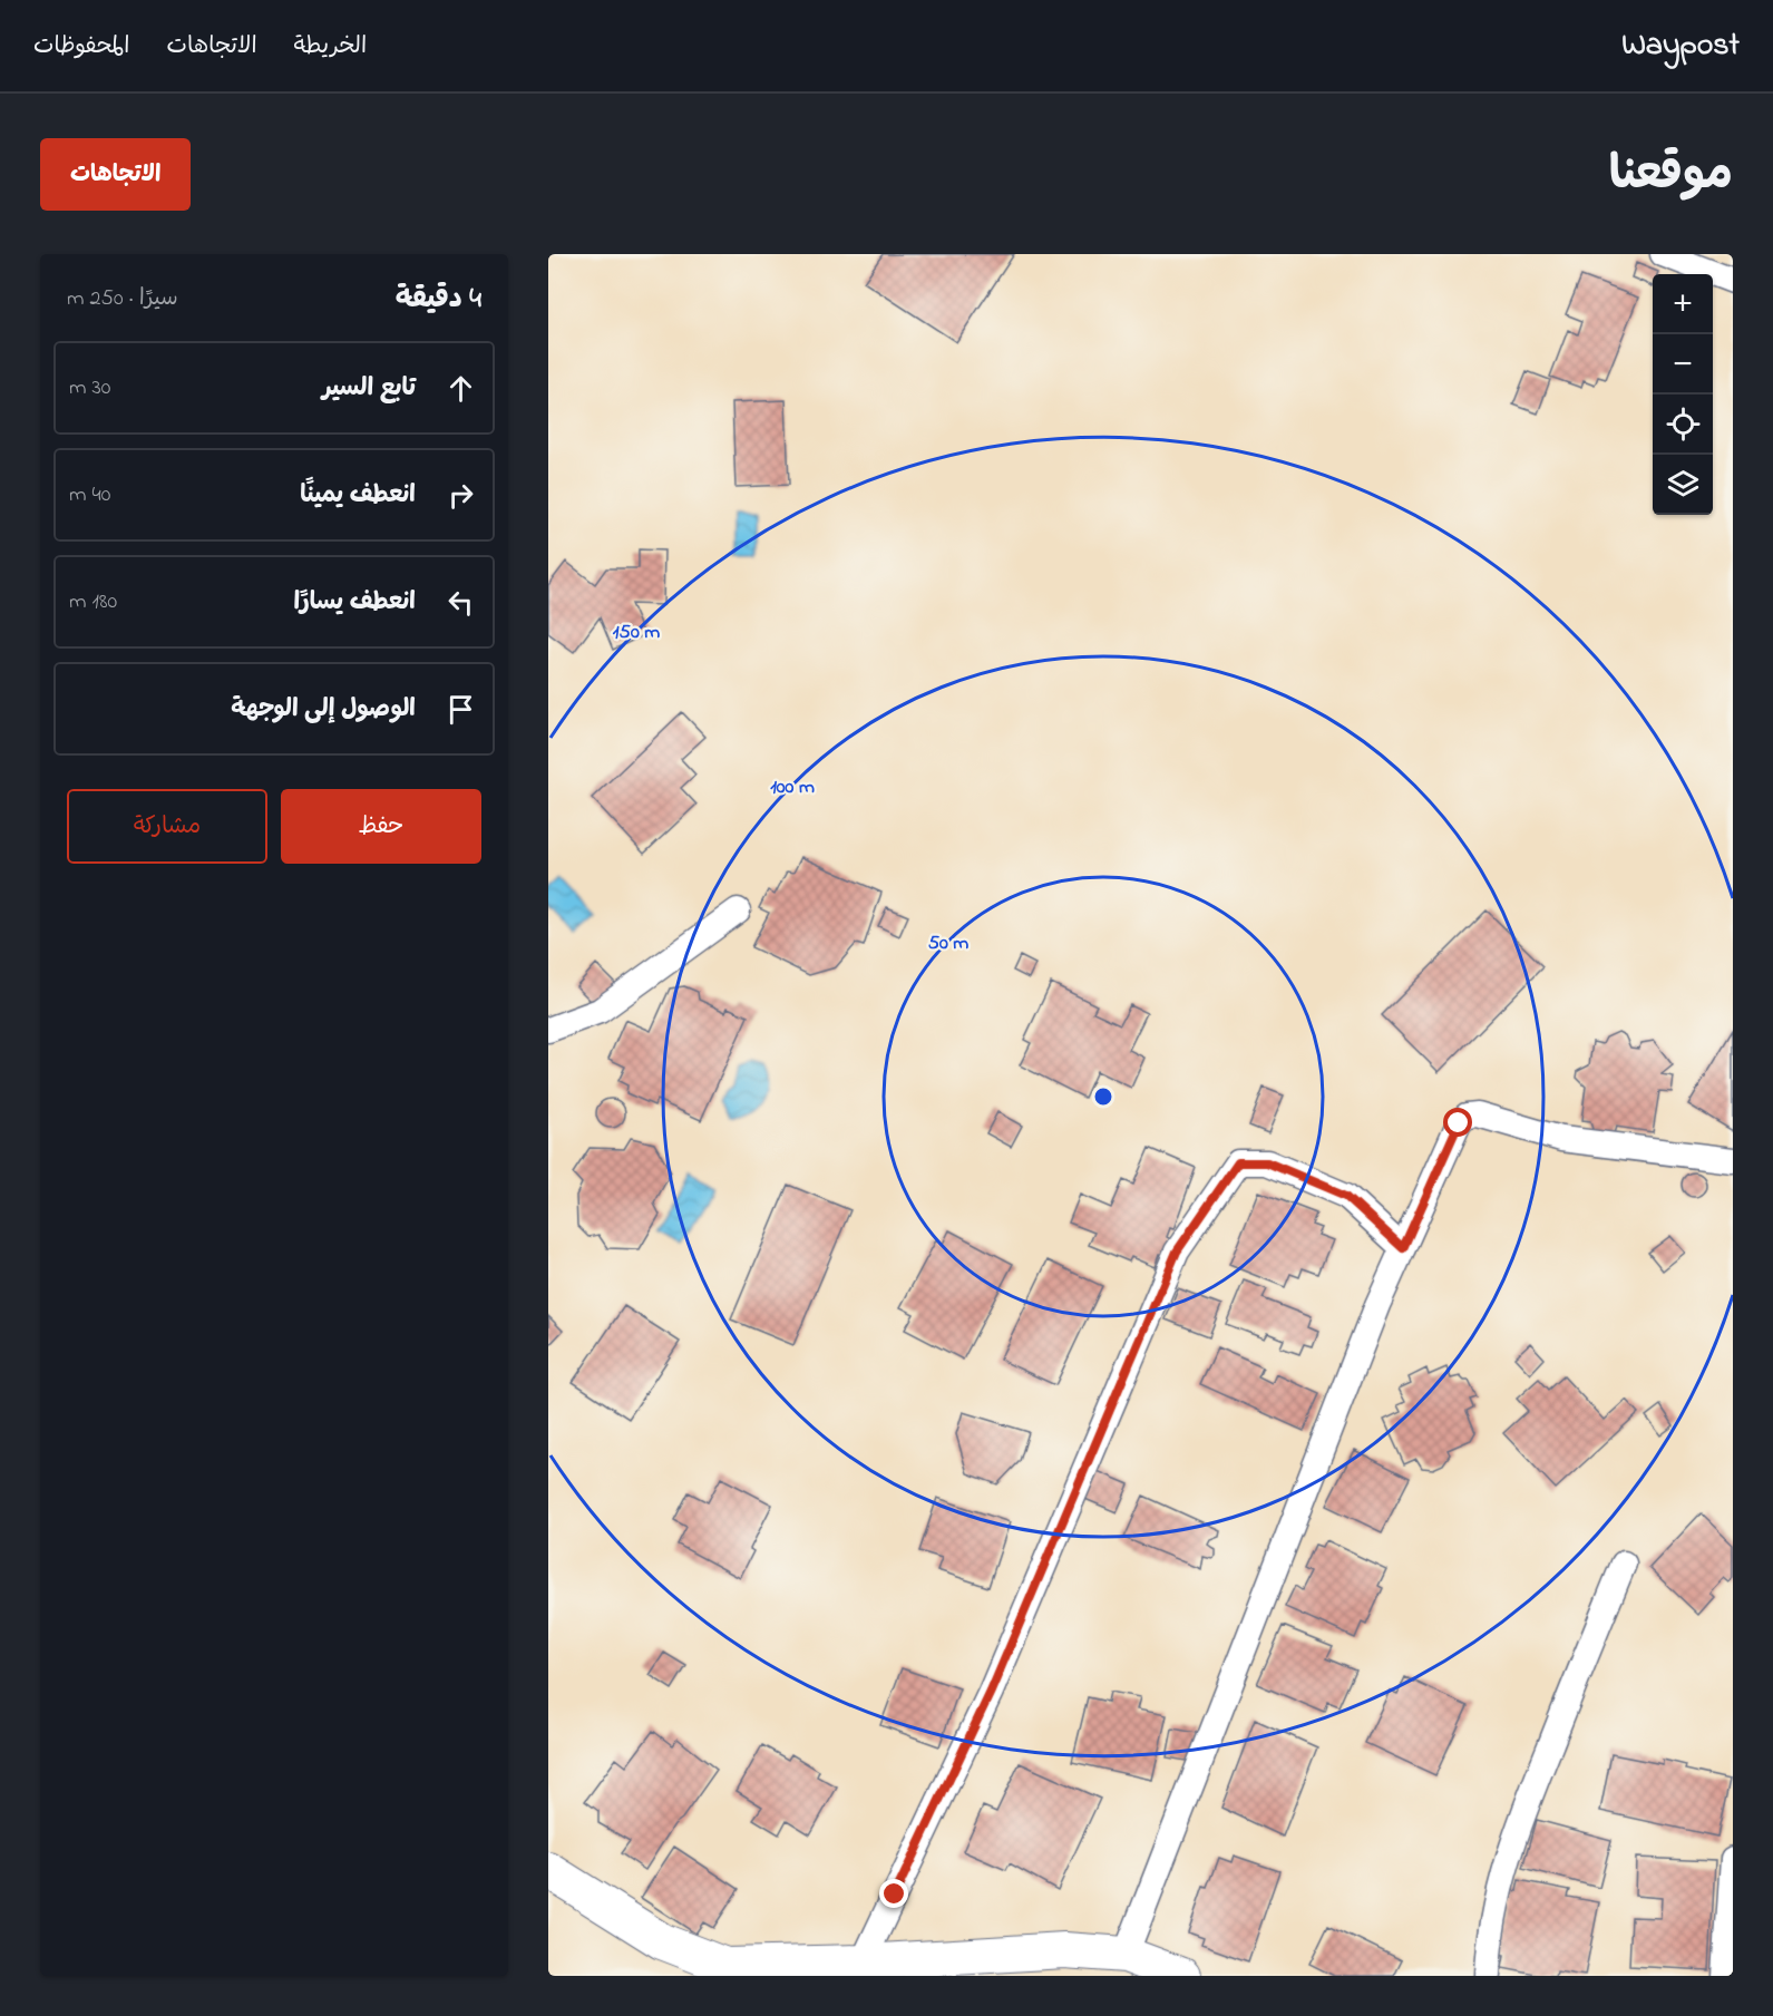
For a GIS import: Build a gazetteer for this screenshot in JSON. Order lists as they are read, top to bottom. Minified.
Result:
{"page":{"header":"Waypost","nav":["الخريطة","الاتجاهات","المحفوظات"],"title":"موقعنا","buttons":["الاتجاهات",["حفظ","مشاركة"]],"heading":["4 دقيقة","سيرًا · 250 m"],"map_buttons":["+","−"],"list":[["تابع السير","30 m"],["انعطف يمينًا","40 m"],["انعطف يسارًا","180 m"],"الوصول إلى الوجهة"]},"rings":["150 m","100 m","50 m"]}
